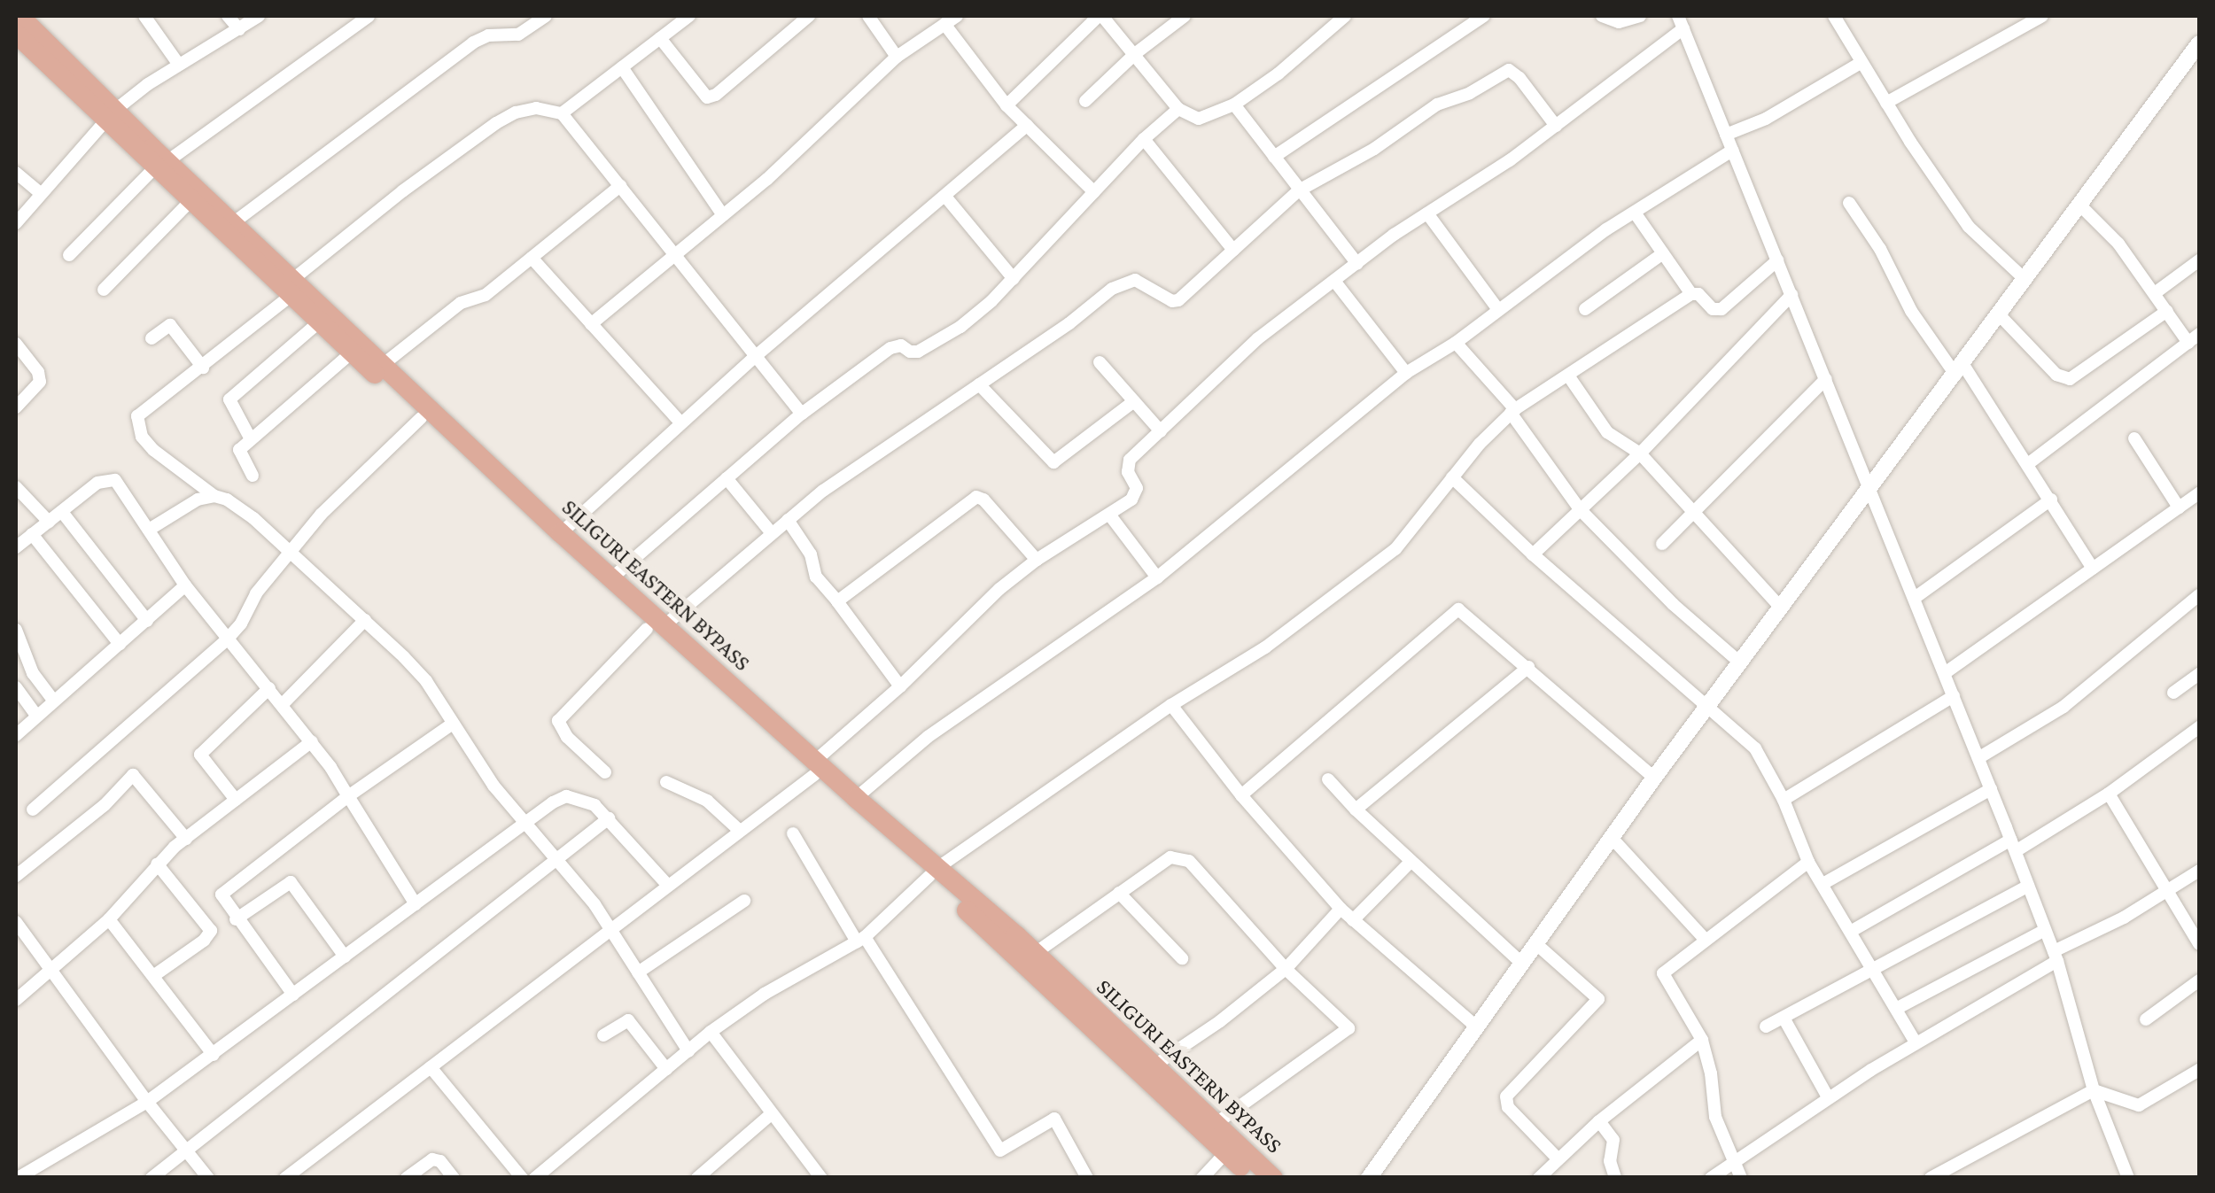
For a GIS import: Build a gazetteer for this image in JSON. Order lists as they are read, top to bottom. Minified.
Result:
{"streets":{"main road":["SILIGURI EASTERN BYPASS"]}}
